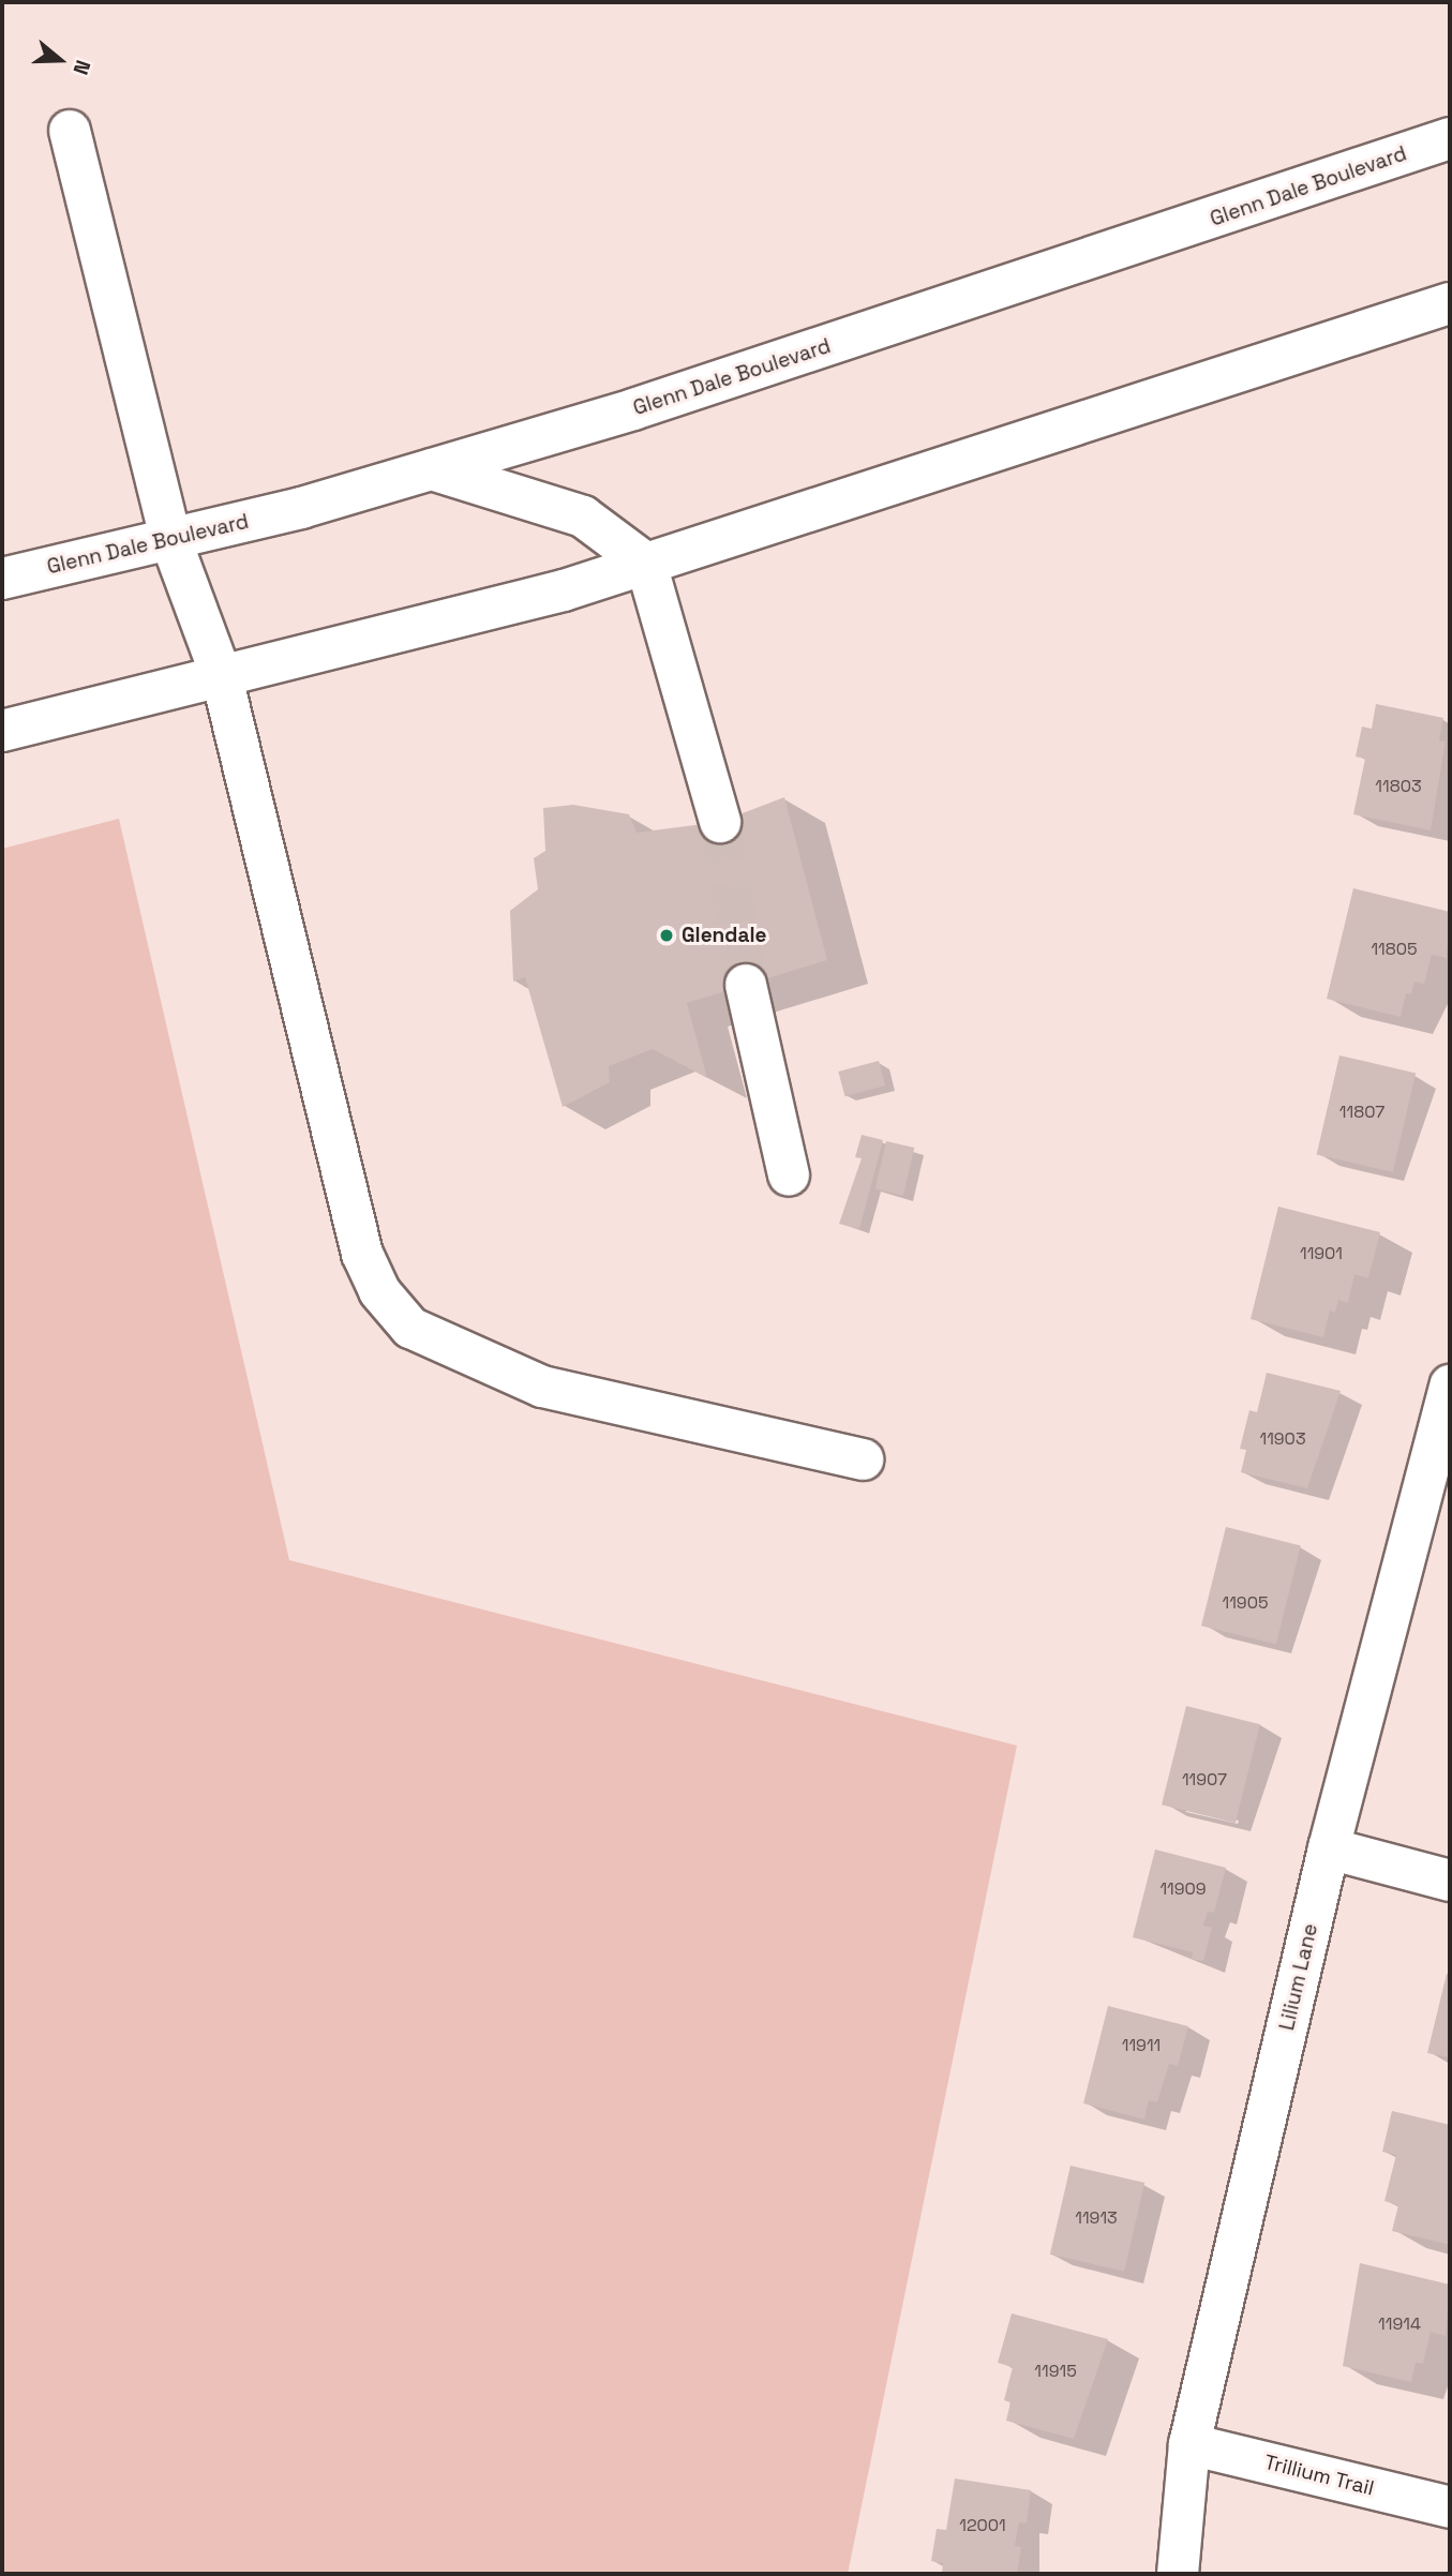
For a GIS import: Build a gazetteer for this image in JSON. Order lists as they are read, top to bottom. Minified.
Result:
{"streets":{"street":["Glenn Dale Boulevard","Lilium Lane","Trillium Trail"]},"crossings":[["Lilium Lane","Trillium Trail"]],"places":["Glendale"],"house_numbers":["11803","11805","11807","11901","11903","11905","11907","11909","11911","11913","11914","11915","12001"],"north":"right"}
